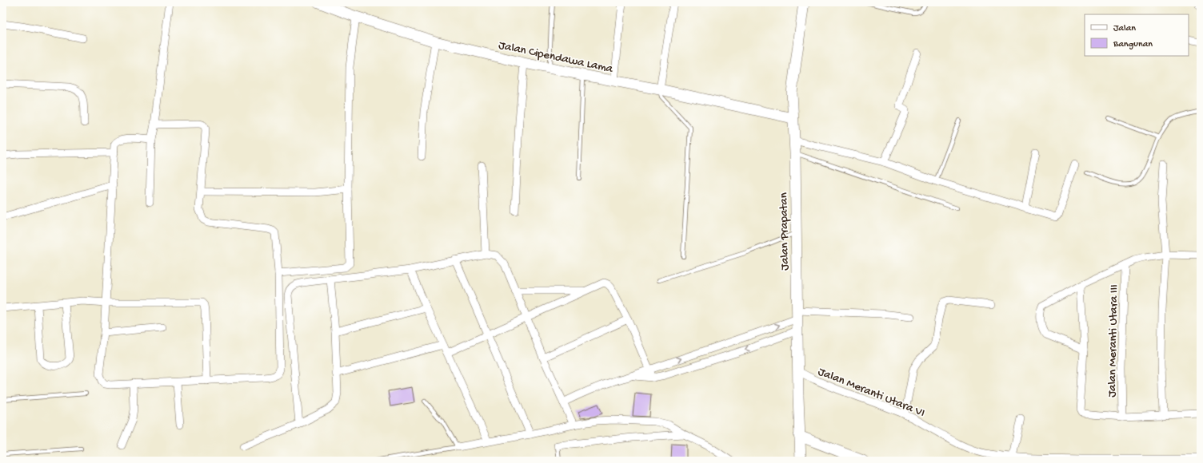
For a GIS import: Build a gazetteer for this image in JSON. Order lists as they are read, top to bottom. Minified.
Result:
{"streets":{"street":["Jalan Cipendawa Lama","Jalan Prapatan","Jalan Meranti Utara III","Jalan Meranti Utara VI"]},"crossings":[["Jalan Cipendawa Lama","Jalan Prapatan"],["Jalan Prapatan","Jalan Meranti Utara VI"]],"legend":["Jalan","Bangunan"]}
